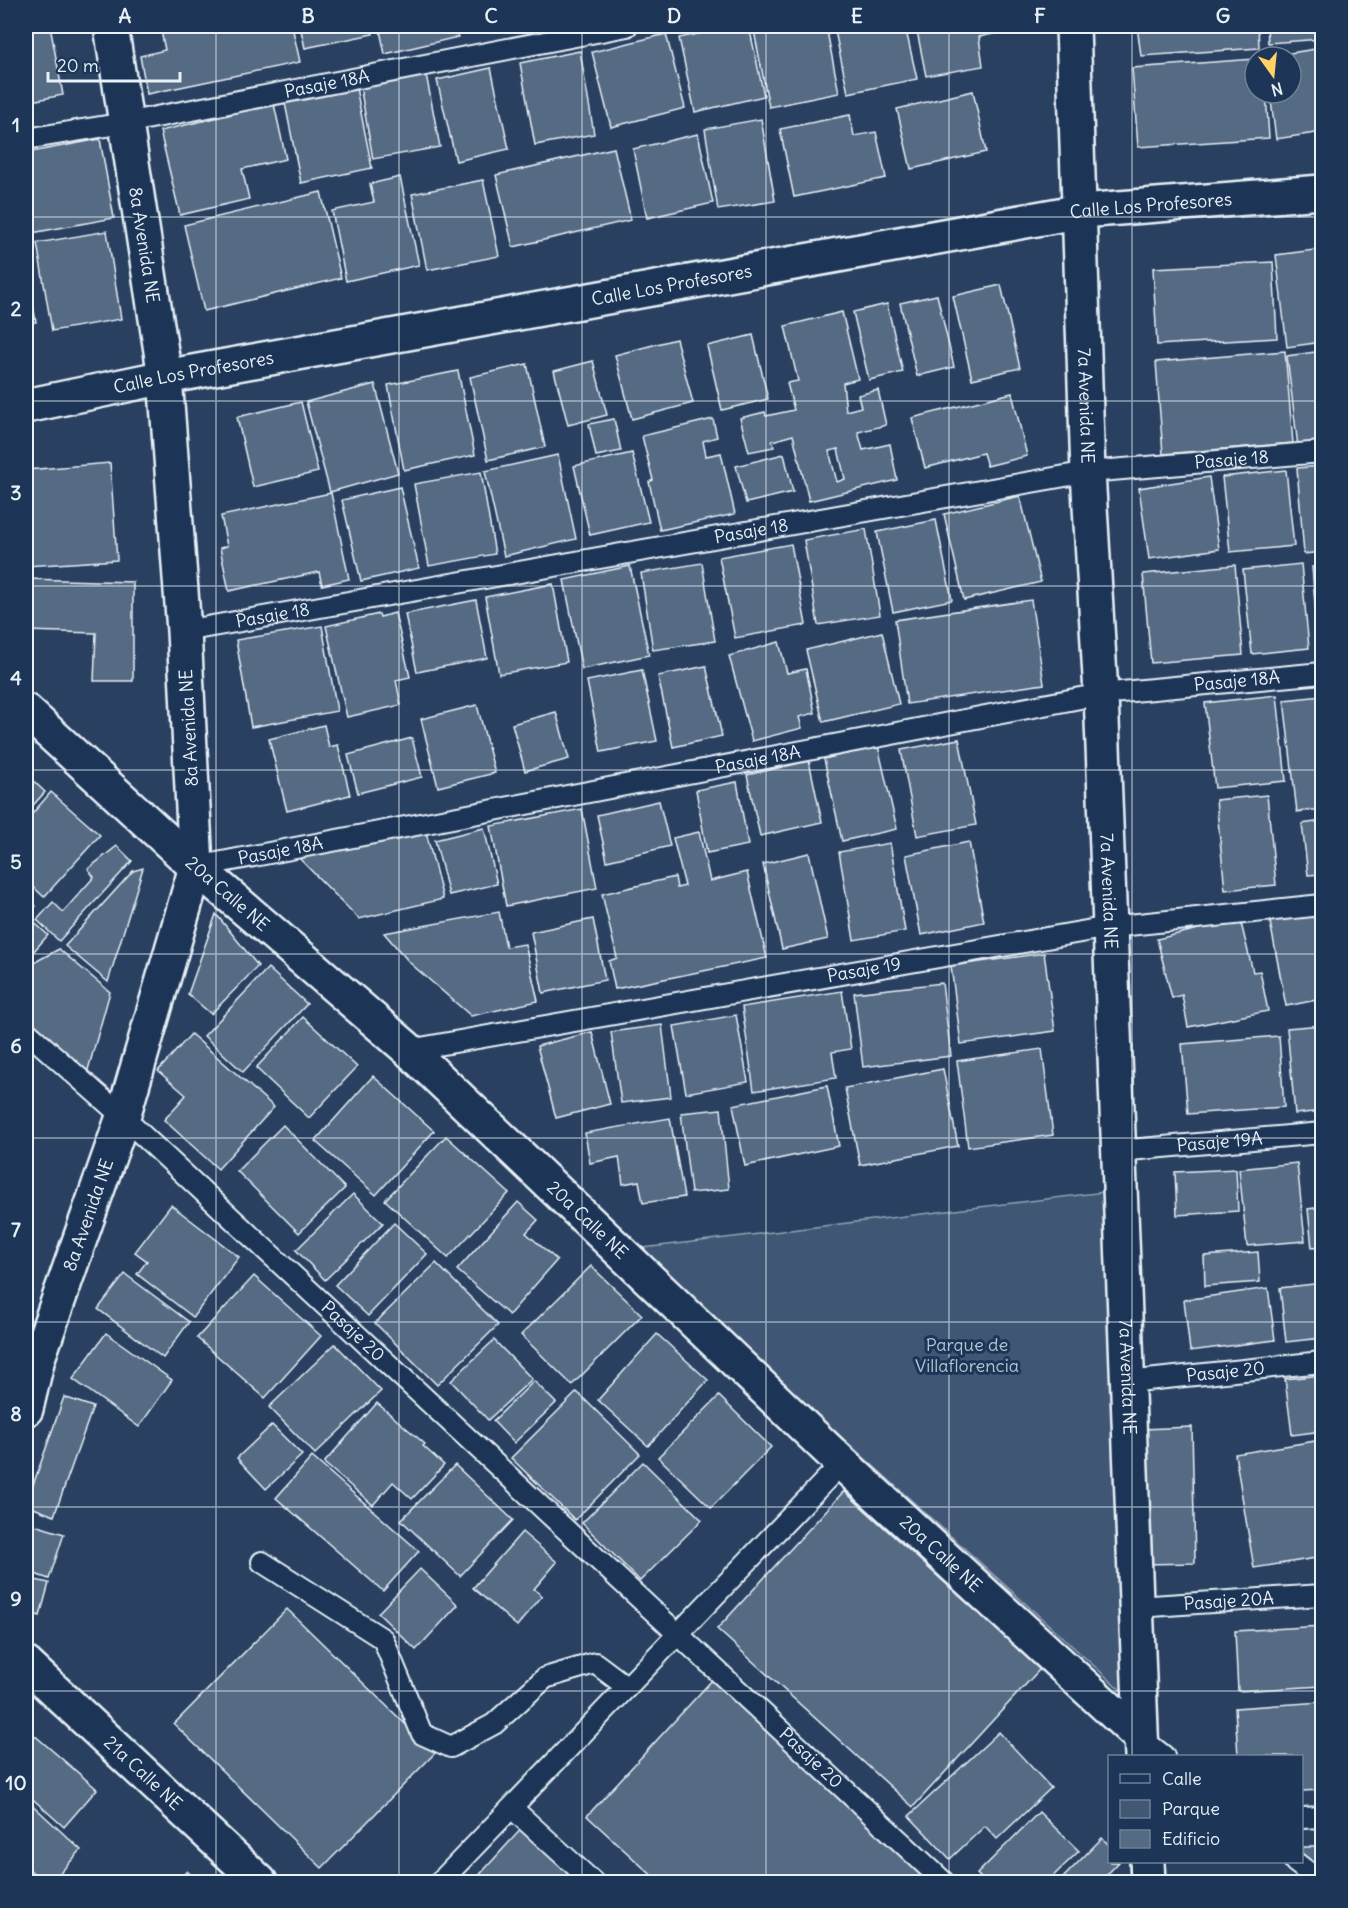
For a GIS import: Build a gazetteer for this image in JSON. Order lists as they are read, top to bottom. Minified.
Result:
{"streets":{"street":["Calle Los Profesores","8a Avenida NE","7a Avenida NE","20a Calle NE","21a Calle NE"],"lane":["Pasaje 18A","Pasaje 18","Pasaje 19","Pasaje 19A","Pasaje 20","Pasaje 20A"]},"crossings":[["Pasaje 18A","8a Avenida NE"],["Pasaje 18A","7a Avenida NE"],["Pasaje 18A","20a Calle NE"],["Calle Los Profesores","8a Avenida NE"],["Calle Los Profesores","7a Avenida NE"],["8a Avenida NE","Pasaje 18"],["8a Avenida NE","20a Calle NE"],["8a Avenida NE","Pasaje 20"],["7a Avenida NE","Pasaje 18"],["7a Avenida NE","20a Calle NE"],["7a Avenida NE","Pasaje 19"],["7a Avenida NE","Pasaje 19A"],["7a Avenida NE","Pasaje 20"],["7a Avenida NE","Pasaje 20A"],["20a Calle NE","Pasaje 19"]],"parks":["Parque de Villaflorencia"],"legend":["Calle","Parque","Edificio"],"scale_bar":"20 m","north":"bottom","grid":{"columns":["A","B","C","D","E","F","G"],"rows":["1","2","3","4","5","6","7","8","9","10"]}}
